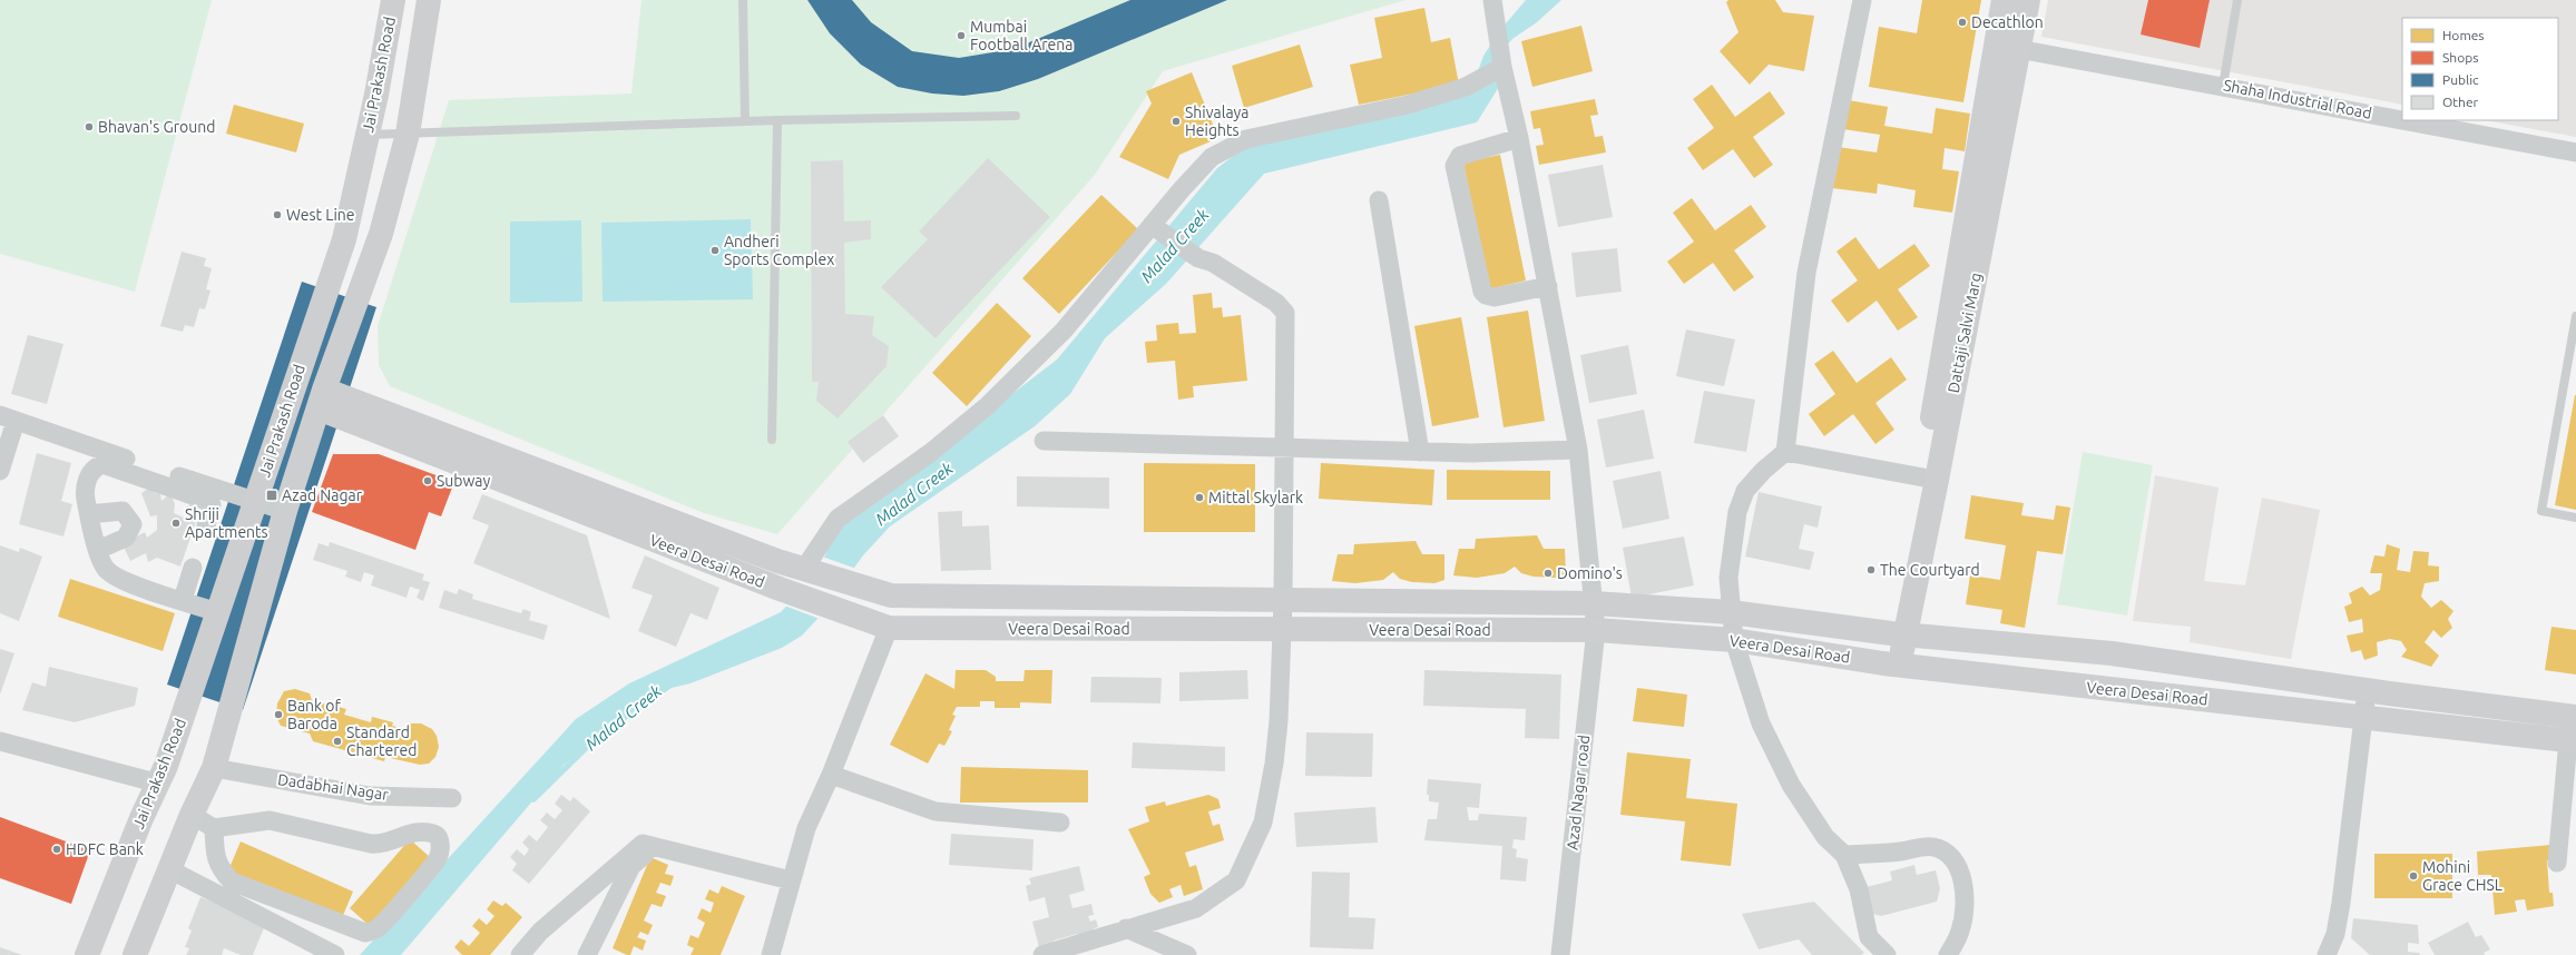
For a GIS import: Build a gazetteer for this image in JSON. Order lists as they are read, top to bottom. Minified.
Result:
{"streets":{"street":["Jai Prakash Road","Shaha Industrial Road","Dattaji Salvi Marg","Veera Desai Road","Dadabhai Nagar","Azad Nagar road"]},"crossings":[["Jai Prakash Road","Veera Desai Road"],["Jai Prakash Road","Dadabhai Nagar"],["Shaha Industrial Road","Dattaji Salvi Marg"],["Dattaji Salvi Marg","Veera Desai Road"],["Veera Desai Road","Azad Nagar road"]],"water":["Malad Creek"],"places":{"other":["Decathlon","Mumbai Football Arena","Shivalaya Heights","Bhavan's Ground","West Line","Andheri Sports Complex","Subway","Mittal Skylark","Shriji Apartments","The Courtyard","Domino's","Bank of Baroda","Standard Chartered","HDFC Bank","Mohini Grace CHSL"],"transit":["Azad Nagar"]},"legend":["Homes","Shops","Public","Other"]}
